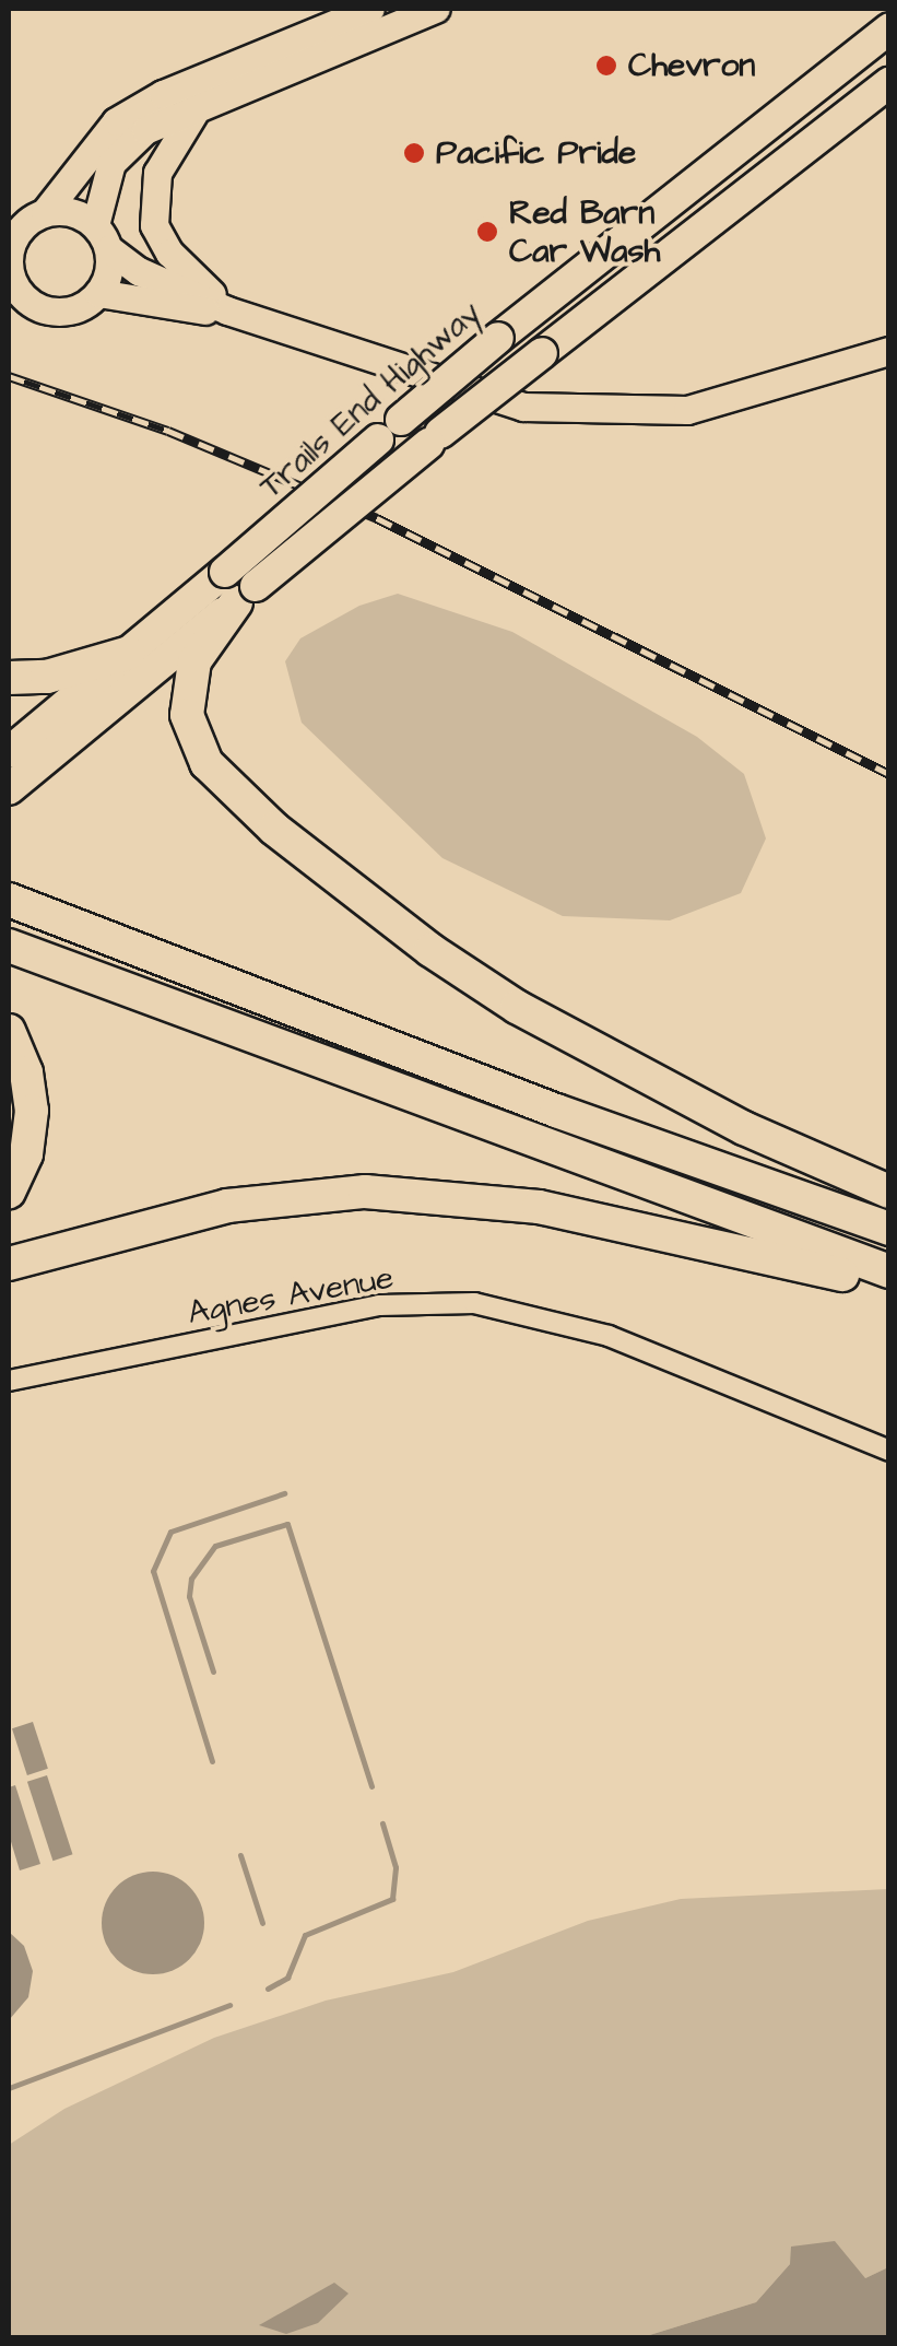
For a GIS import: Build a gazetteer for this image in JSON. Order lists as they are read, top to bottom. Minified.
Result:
{"streets":{"highway":["Trails End Highway"],"street":["Agnes Avenue"]},"places":["Chevron","Pacific Pride","Red Barn Car Wash"]}
